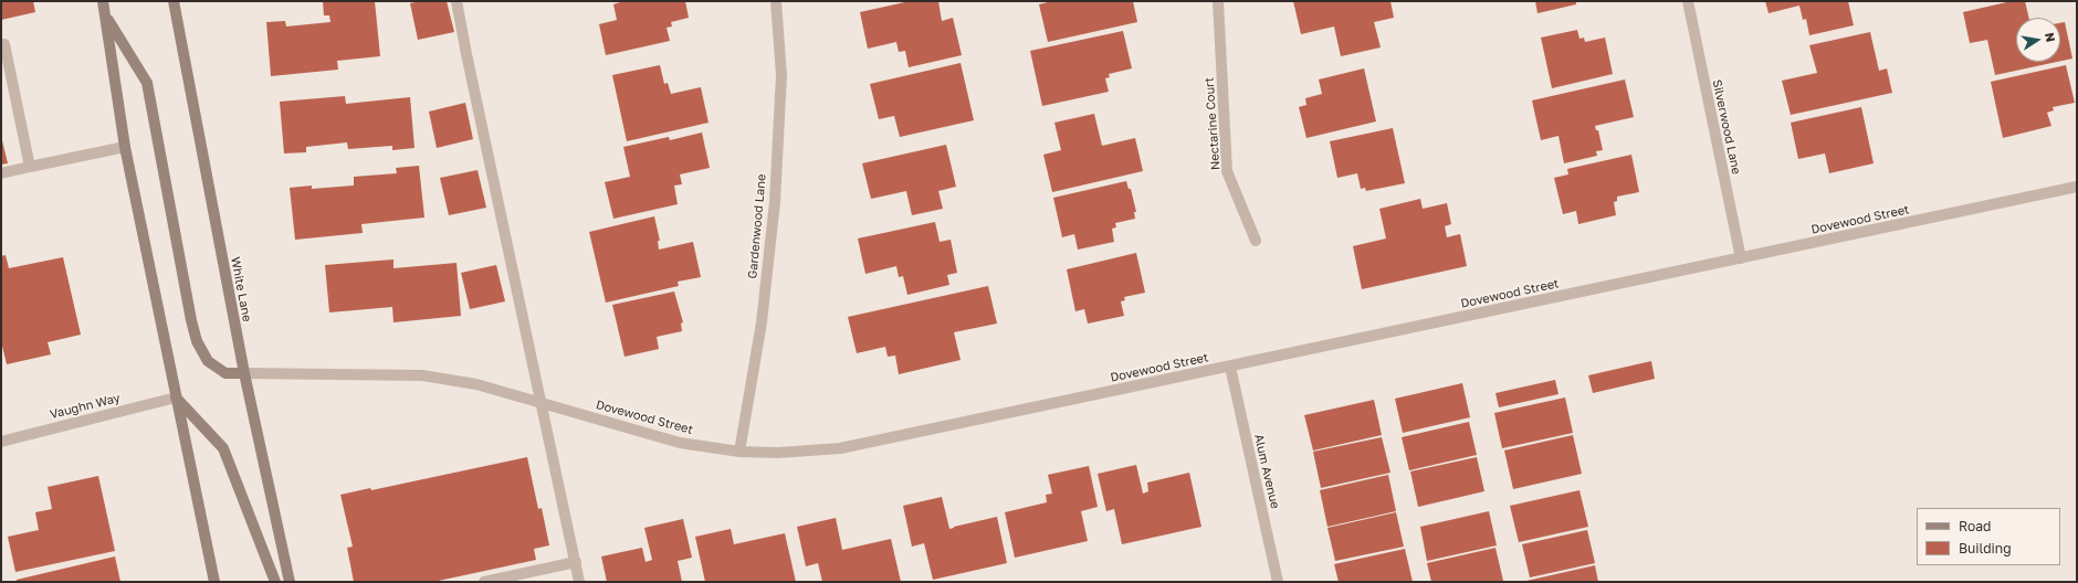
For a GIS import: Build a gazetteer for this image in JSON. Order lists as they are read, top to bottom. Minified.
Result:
{"streets":{"main road":["White Lane"],"street":["Nectarine Court","Silverwood Lane","Dovewood Street","Gardenwood Lane","Vaughn Way","Alum Avenue"]},"crossings":[["Silverwood Lane","Dovewood Street"],["Dovewood Street","Gardenwood Lane"],["Dovewood Street","White Lane"],["Dovewood Street","Alum Avenue"]],"legend":["Road","Building"],"north":"right"}
